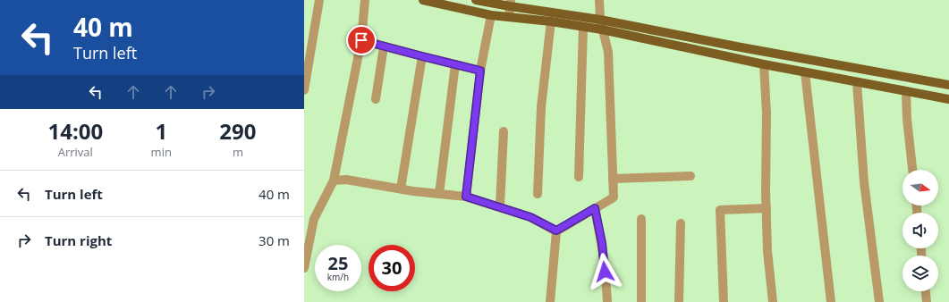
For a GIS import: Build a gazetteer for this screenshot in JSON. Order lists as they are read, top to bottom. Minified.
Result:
{"north":"right","page":{"turn":["40 m","Turn left"],"eta":["14:00","Arrival","1","min","290","m"],"list":[{"name":"Turn left","value":"40 m"},{"name":"Turn right","value":"30 m"}],"speed":"25 km/h","limit":"30"}}
